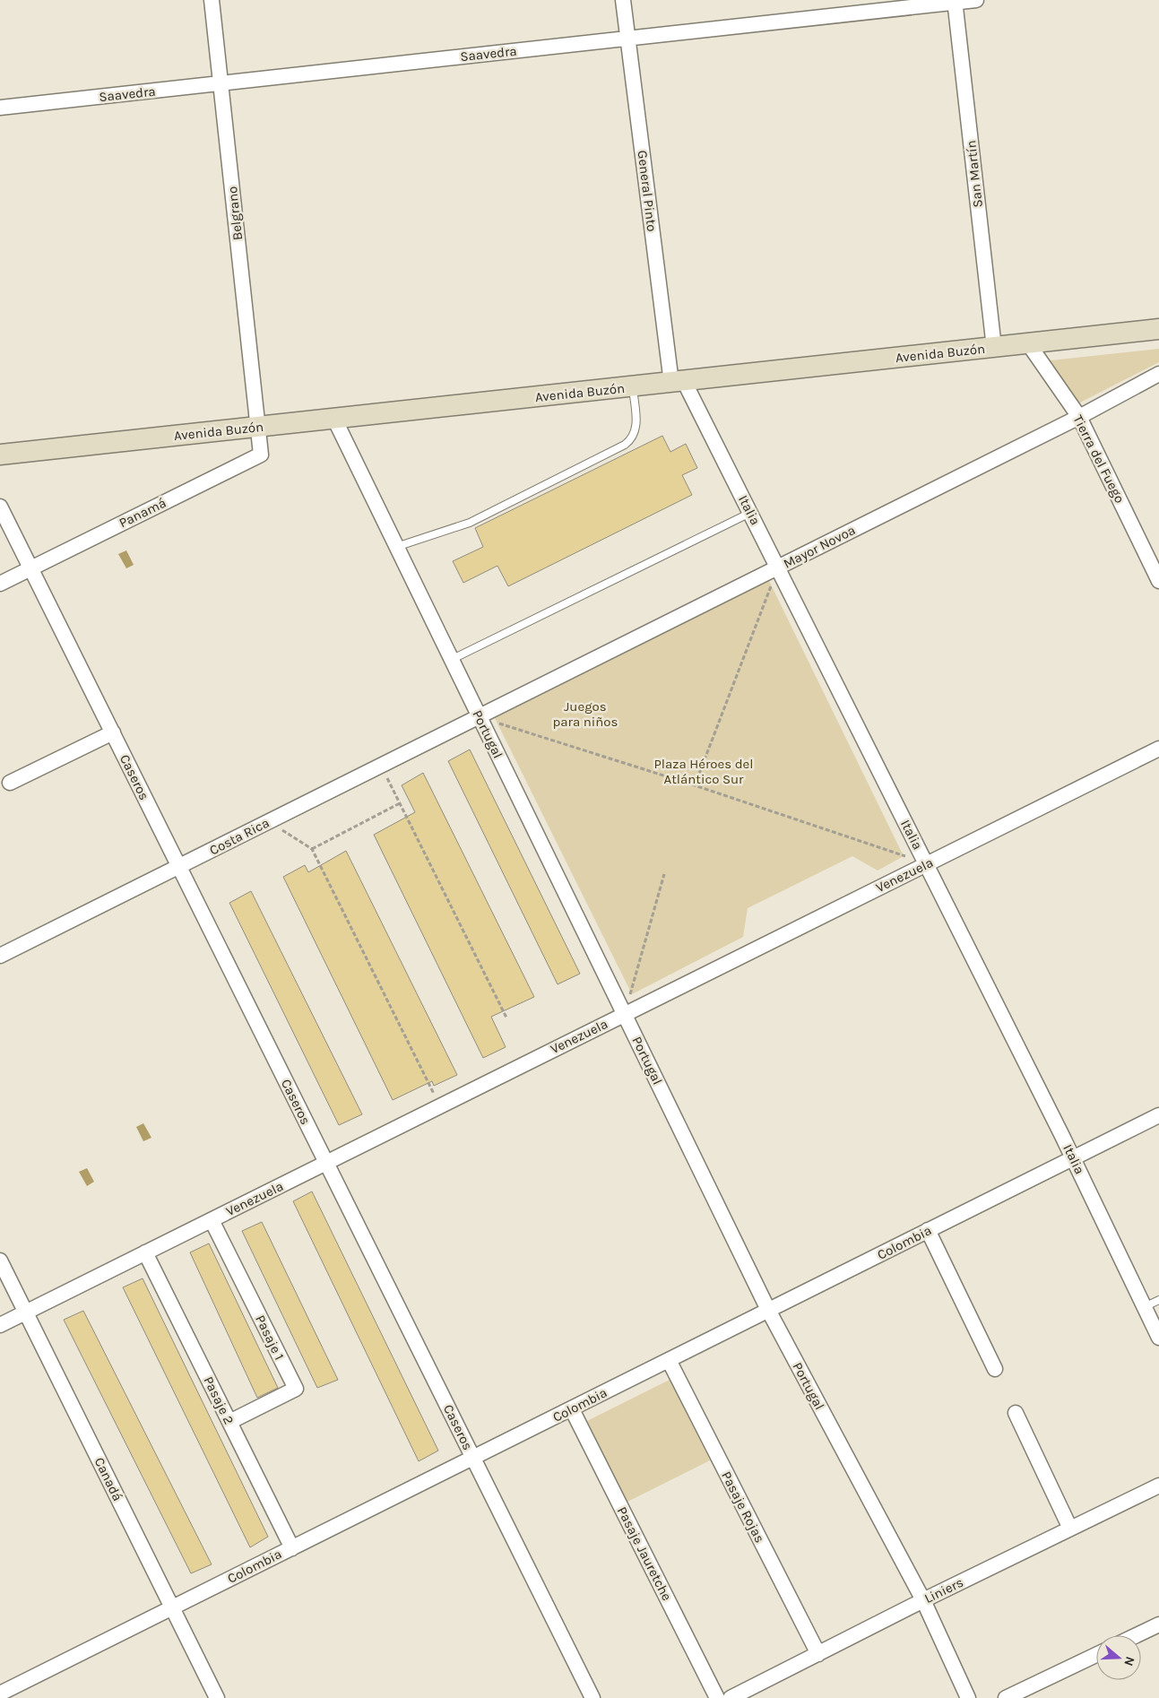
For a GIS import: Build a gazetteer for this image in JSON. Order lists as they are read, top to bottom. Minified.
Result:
{"streets":{"main road":["Avenida Buzón"],"street":["Saavedra","San Martín","General Pinto","Belgrano","Tierra del Fuego","Italia","Panamá","Mayor Novoa","Portugal","Caseros","Costa Rica","Venezuela","Colombia","Pasaje 1","Pasaje 2","Canadá","Pasaje Rojas","Pasaje Jauretche","Liniers"]},"crossings":[["Saavedra","San Martín"],["Saavedra","General Pinto"],["Saavedra","Belgrano"],["San Martín","Avenida Buzón"],["General Pinto","Avenida Buzón"],["General Pinto","Italia"],["Belgrano","Avenida Buzón"],["Belgrano","Panamá"],["Avenida Buzón","Tierra del Fuego"],["Avenida Buzón","Italia"],["Avenida Buzón","Panamá"],["Avenida Buzón","Portugal"],["Tierra del Fuego","Mayor Novoa"],["Italia","Mayor Novoa"],["Italia","Venezuela"],["Italia","Colombia"],["Panamá","Caseros"],["Mayor Novoa","Portugal"],["Mayor Novoa","Costa Rica"],["Portugal","Costa Rica"],["Portugal","Venezuela"],["Portugal","Colombia"],["Portugal","Liniers"],["Caseros","Costa Rica"],["Caseros","Venezuela"],["Caseros","Colombia"],["Venezuela","Pasaje 1"],["Venezuela","Pasaje 2"],["Venezuela","Canadá"],["Colombia","Pasaje 2"],["Colombia","Canadá"],["Colombia","Pasaje Rojas"],["Colombia","Pasaje Jauretche"],["Pasaje 1","Pasaje 2"],["Pasaje Rojas","Liniers"]],"parks":["Juegos para niños","Plaza Héroes del Atlántico Sur"],"north":"right"}
